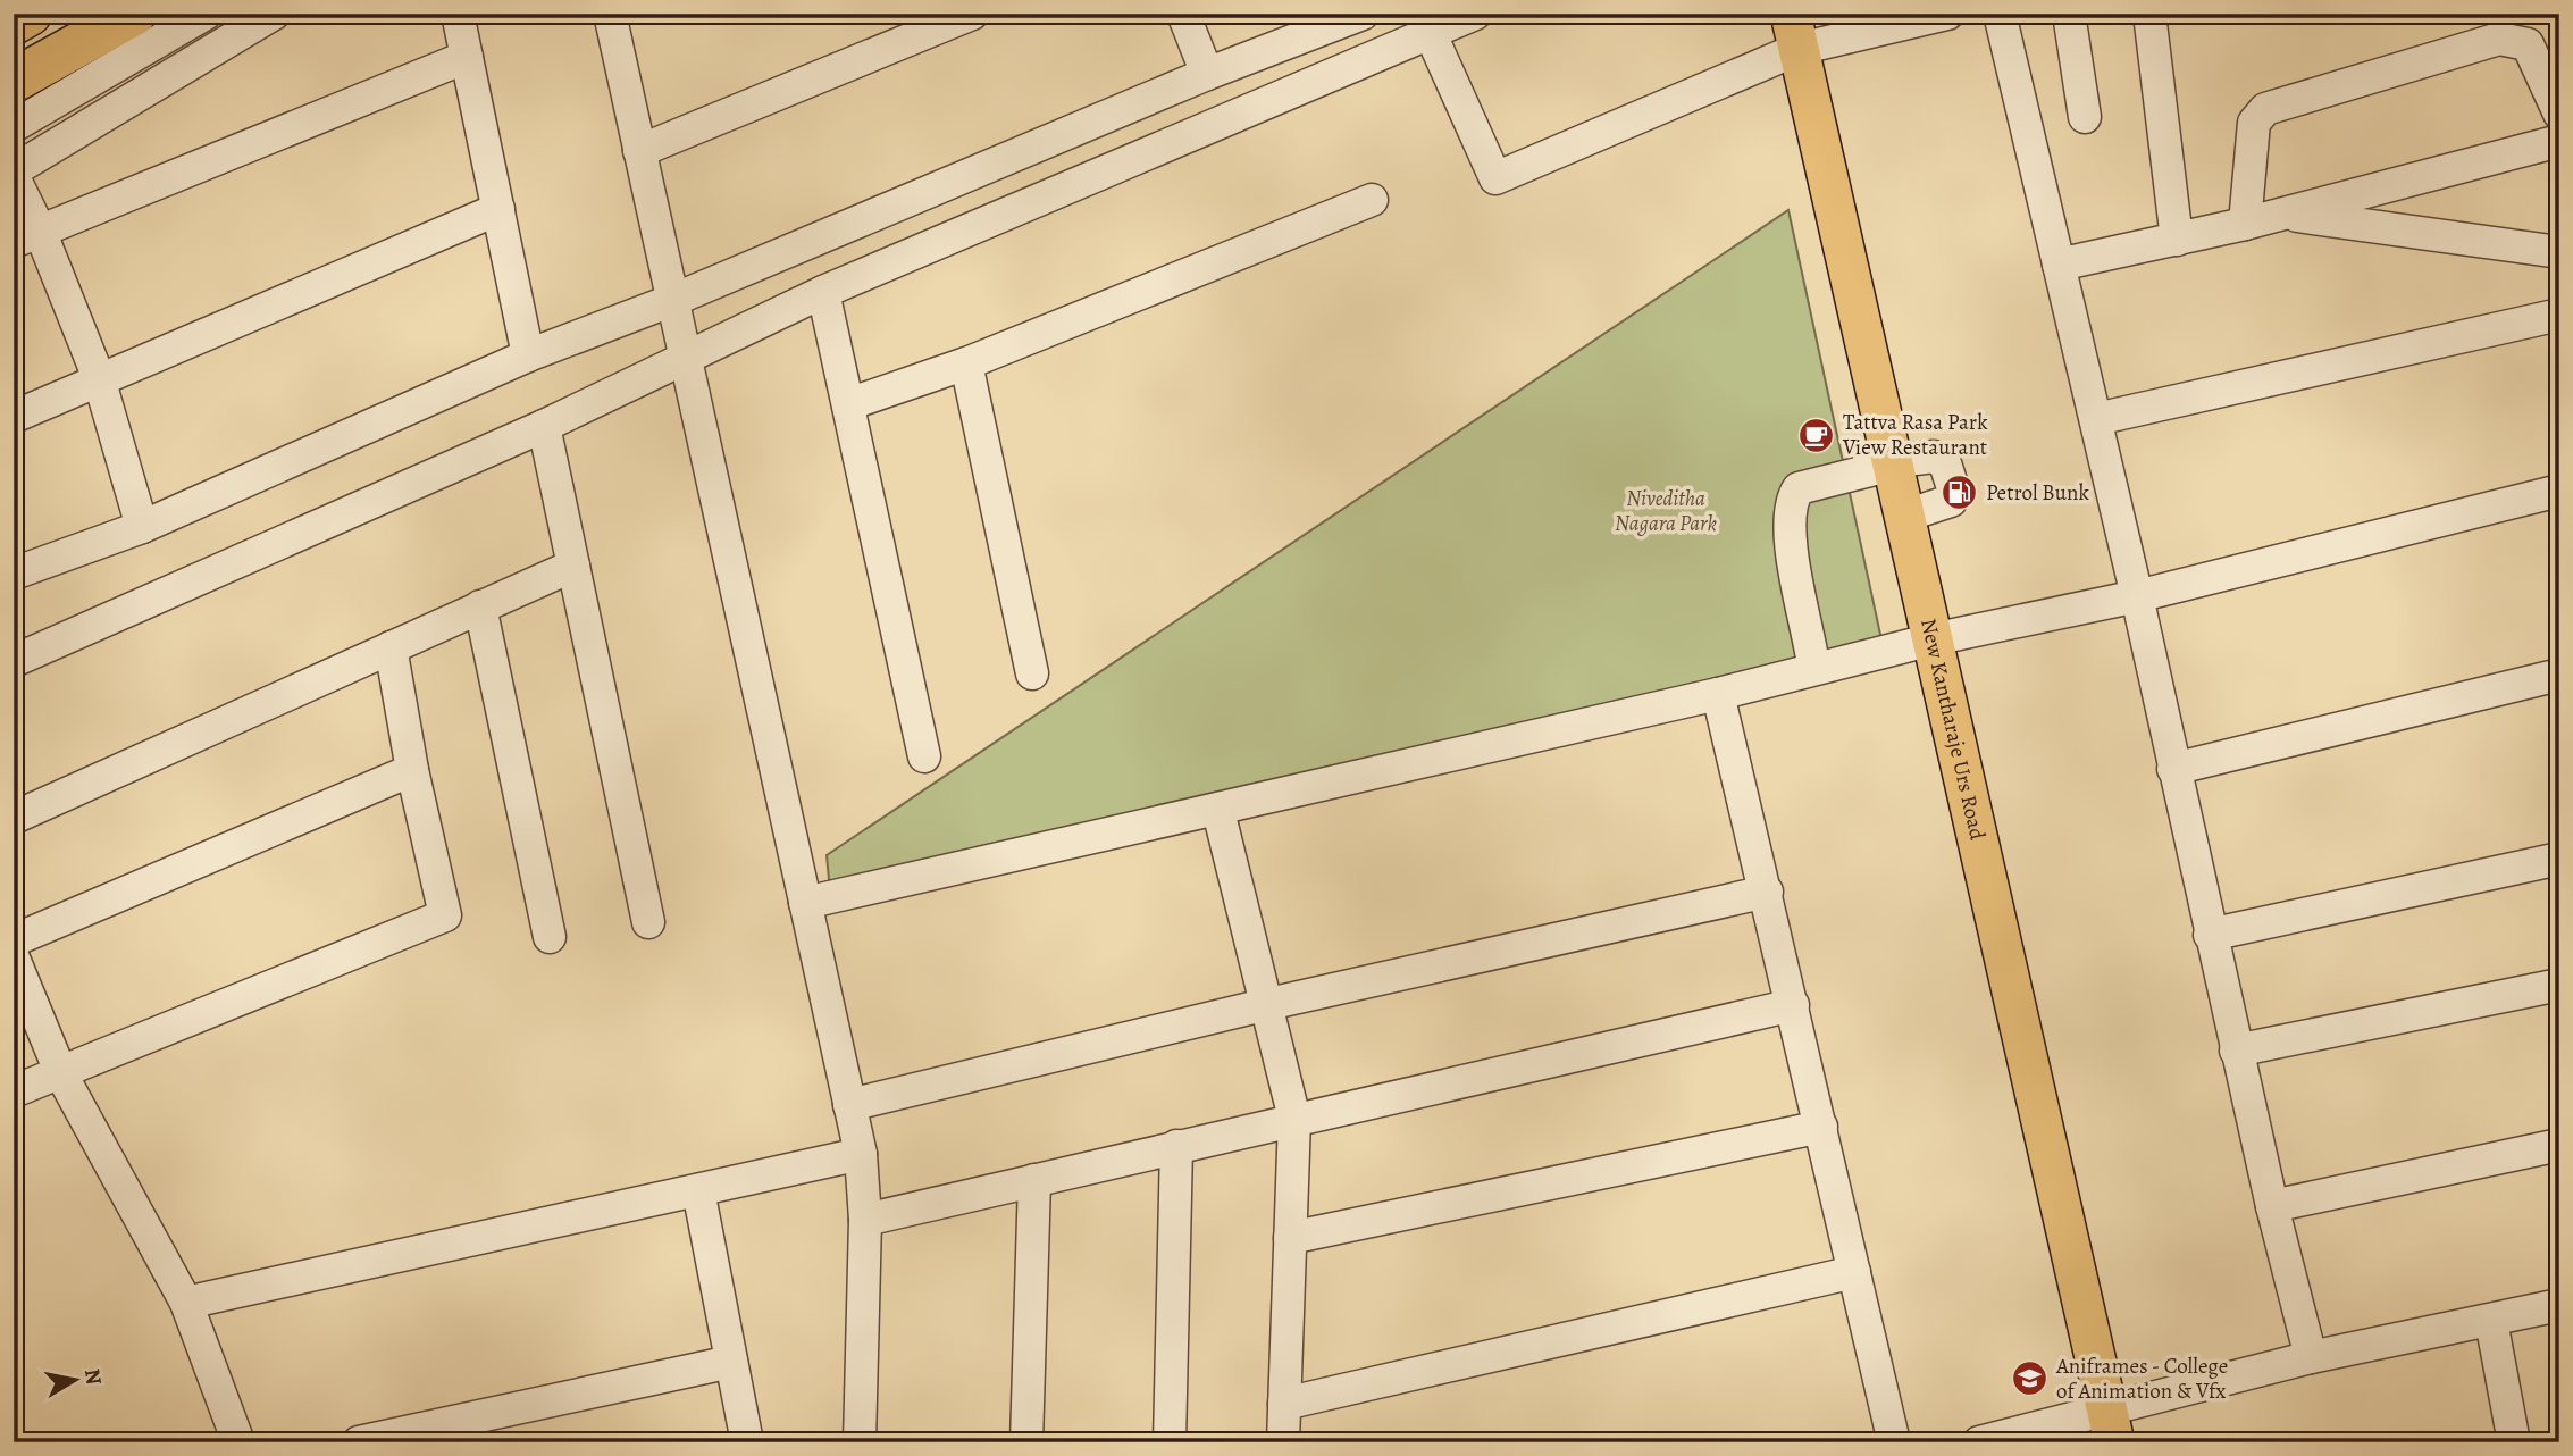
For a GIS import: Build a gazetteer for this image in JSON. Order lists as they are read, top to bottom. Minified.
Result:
{"streets":{"main road":["New Kantharaje Urs Road"]},"parks":["Niveditha Nagara Park"],"places":{"cafe":["Tattva Rasa Park View Restaurant"],"fuel station":["Petrol Bunk"],"school or university":["Aniframes - College of Animation & Vfx"]},"north":"right"}
